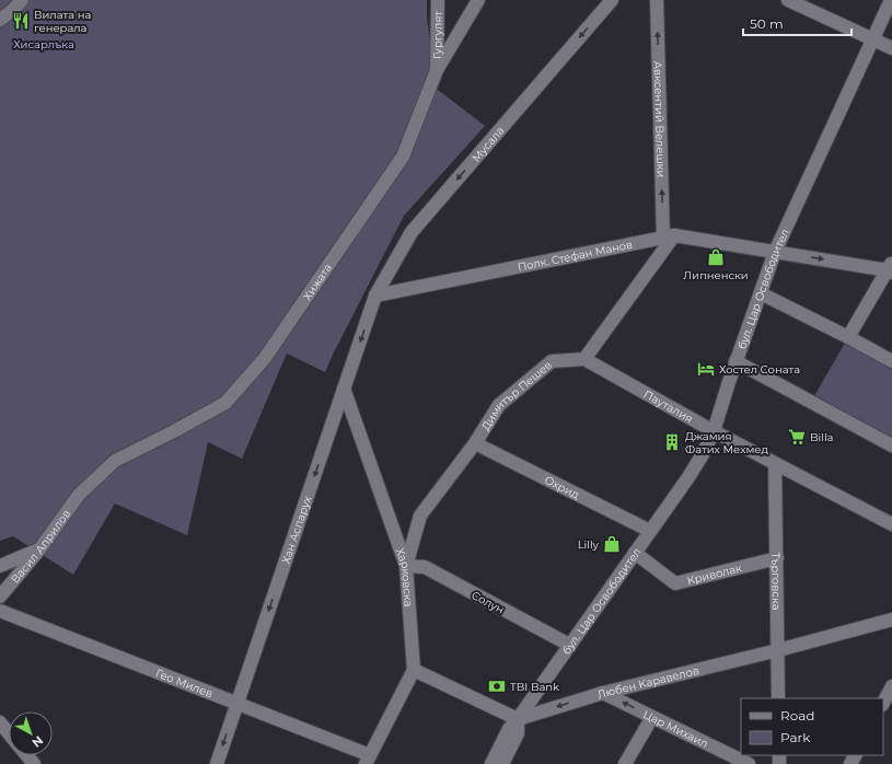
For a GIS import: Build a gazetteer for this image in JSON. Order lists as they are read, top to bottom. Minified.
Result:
{"streets":{"street":["Гургулят","Авксентий Велешки","Мусала","Полк. Стефан Манов","Хижата","бул. Цар Освободител","Димитър Пешев","Пауталия","Охрид","Хан Аспарух","Васил Априлов","Криволак","Харковска","Търговска","Солун","Гео Милев","Любен Kаравелов","Цар Михаил"]},"crossings":[["Гургулят","Хижата"],["Авксентий Велешки","Полк. Стефан Манов"],["Мусала","Полк. Стефан Манов"],["Мусала","Хан Аспарух"],["Полк. Стефан Манов","бул. Цар Освободител"],["Полк. Стефан Манов","Хан Аспарух"],["Хижата","Васил Априлов"],["бул. Цар Освободител","Пауталия"],["бул. Цар Освободител","Охрид"],["бул. Цар Освободител","Криволак"],["бул. Цар Освободител","Солун"],["бул. Цар Освободител","Любен Kаравелов"],["Димитър Пешев","Пауталия"],["Димитър Пешев","Охрид"],["Димитър Пешев","Харковска"],["Димитър Пешев","Солун"],["Пауталия","Търговска"],["Хан Аспарух","Харковска"],["Хан Аспарух","Гео Милев"],["Криволак","Търговска"],["Харковска","Солун"],["Търговска","Любен Kаравелов"],["Любен Kаравелов","Цар Михаил"]],"one_way":["Авксентий Велешки","Мусала","Хан Аспарух"],"parks":["Хисарлъка"],"places":{"restaurant":["Вилата на генерала"],"shop":["Липненски","Lilly"],"hotel":["Хостел Соната"],"supermarket":["Billa"],"building":["Джамия Фатих Мехмед"],"bank":["TBI Bank"]},"legend":["Road","Park"],"scale_bar":"50 m","north":"bottom right"}
